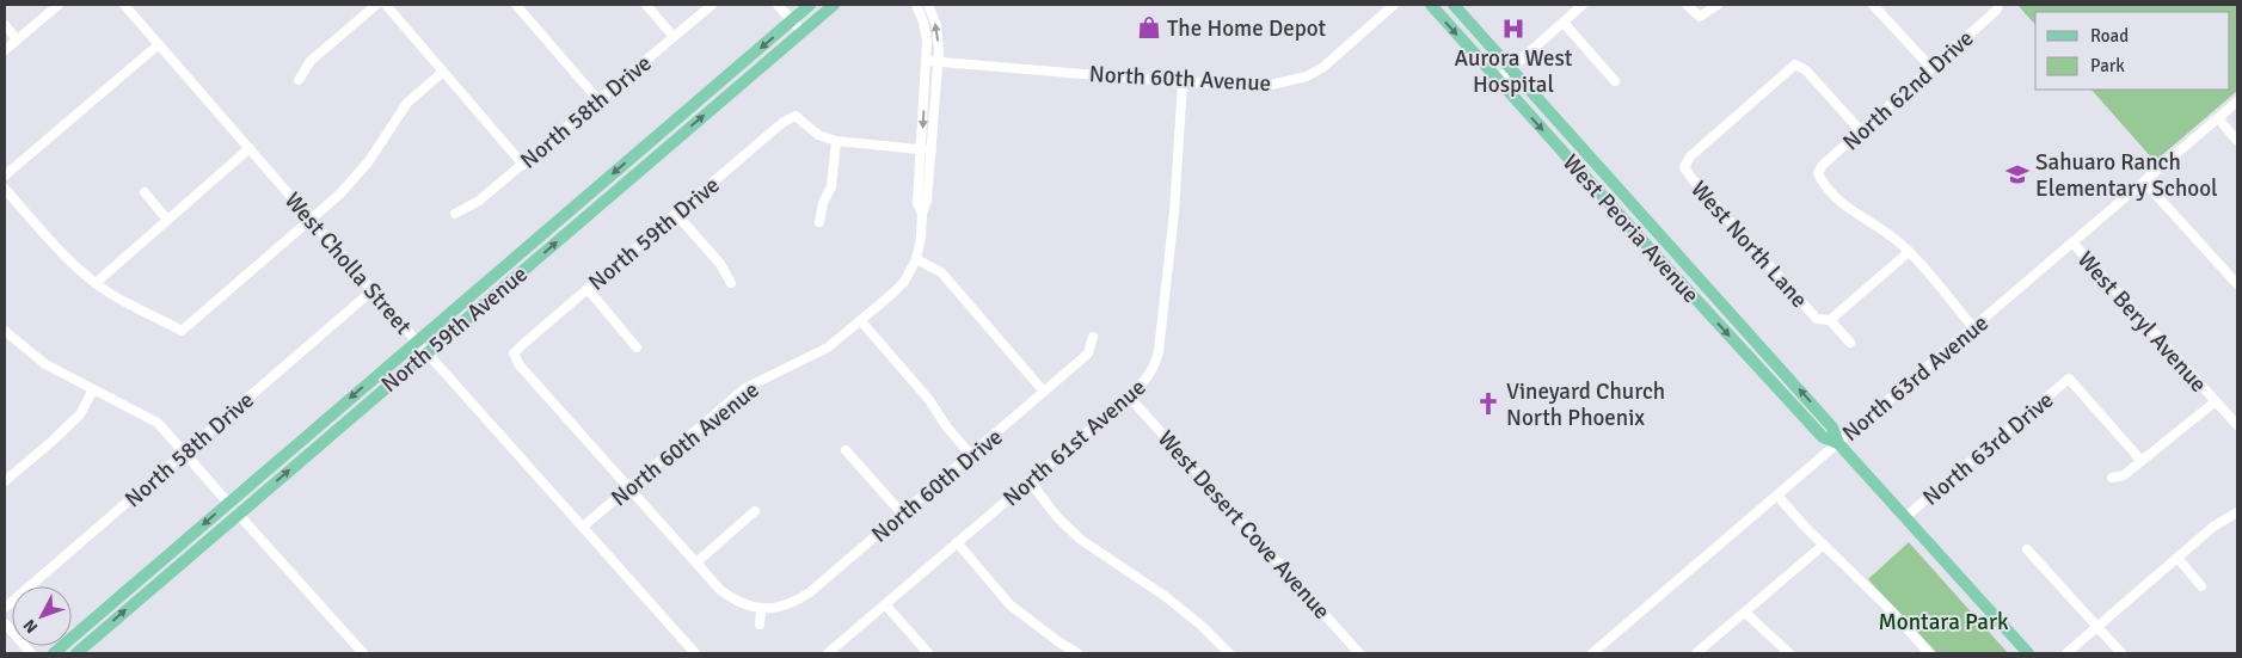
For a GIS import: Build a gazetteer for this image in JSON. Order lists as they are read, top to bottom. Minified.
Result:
{"streets":{"main road":["West Peoria Avenue","North 59th Avenue"],"street":["North 60th Avenue","North 62nd Drive","North 58th Drive","North 59th Drive","West North Lane","West Cholla Street","West Beryl Avenue","North 63rd Avenue","North 61st Avenue","North 63rd Drive","North 60th Drive","West Desert Cove Avenue"]},"crossings":[["North 60th Avenue","North 59th Drive"],["North 60th Avenue","West Cholla Street"],["North 60th Avenue","North 61st Avenue"],["North 62nd Drive","West North Lane"],["North 58th Drive","West Cholla Street"],["West Peoria Avenue","North 63rd Avenue"],["West Peoria Avenue","North 63rd Drive"],["West Cholla Street","North 59th Avenue"],["West Beryl Avenue","North 63rd Avenue"],["North 61st Avenue","West Desert Cove Avenue"]],"parks":["Montara Park"],"places":{"shop":["The Home Depot"],"hospital":["Aurora West Hospital"],"school or university":["Sahuaro Ranch Elementary School"],"church":["Vineyard Church North Phoenix"]},"legend":["Road","Park"],"north":"bottom left"}
